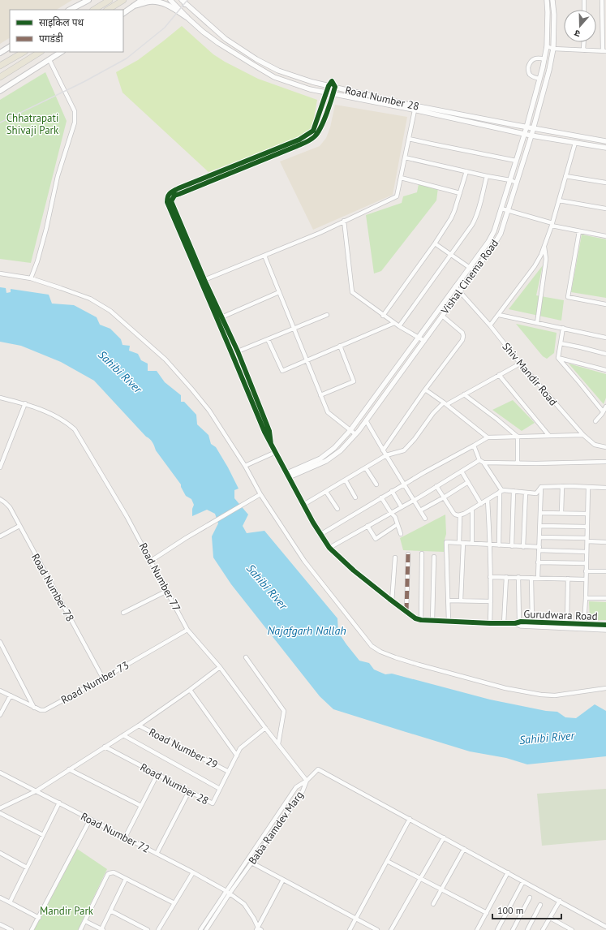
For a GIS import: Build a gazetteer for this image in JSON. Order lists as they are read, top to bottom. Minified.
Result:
{"streets":{"street":["Road Number 28","Vishal Cinema Road","Shiv Mandir Road","Road Number 77","Road Number 78","Gurudwara Road","Road Number 73","Road Number 29","Baba Ramdev Marg","Road Number 72"]},"crossings":[["Road Number 28","Vishal Cinema Road"],["Road Number 28","Road Number 77"],["Road Number 28","Road Number 29"],["Vishal Cinema Road","Shiv Mandir Road"],["Road Number 77","Road Number 73"],["Road Number 77","Baba Ramdev Marg"],["Road Number 78","Road Number 73"],["Baba Ramdev Marg","Road Number 72"]],"water":["Sahibi River","Najafgarh Nallah"],"parks":["Chhatrapati Shivaji Park","Mandir Park"],"legend":["साइकिल पथ","पगडंडी"],"scale_bar":"100 m","north":"bottom"}
